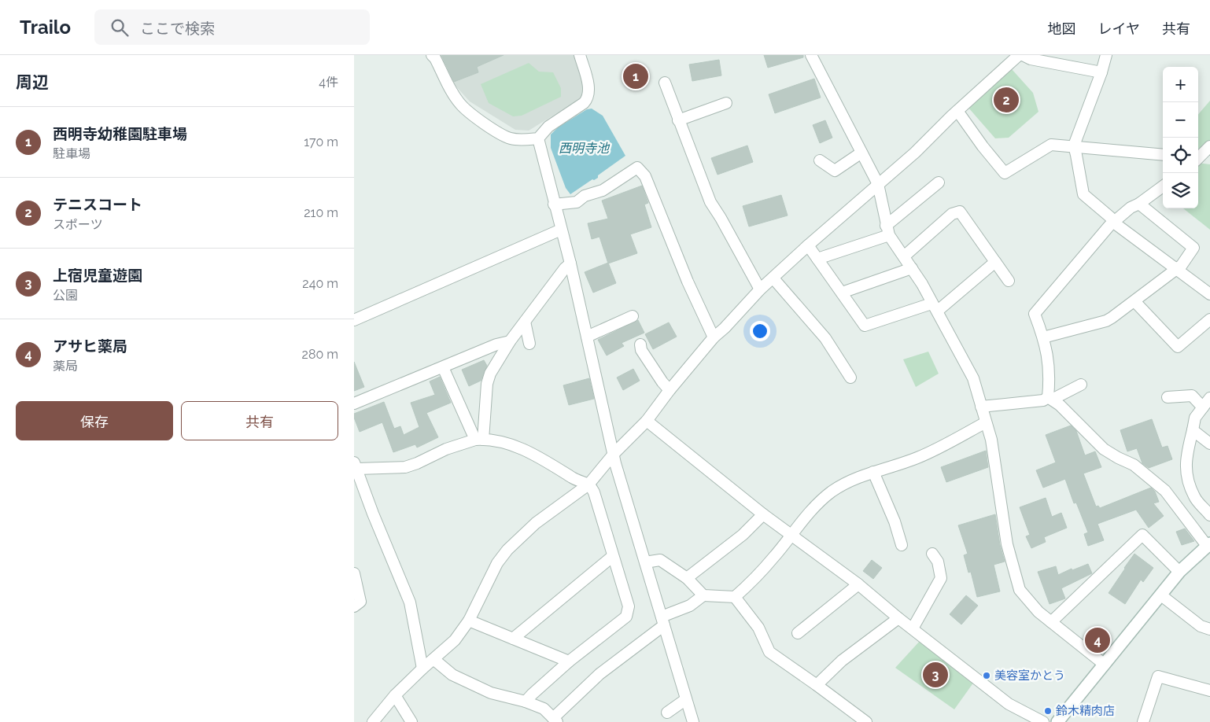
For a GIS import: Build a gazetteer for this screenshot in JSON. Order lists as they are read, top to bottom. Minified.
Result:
{"water":["西明寺池"],"places":["美容室かとう","鈴木精肉店"],"page":{"header":"Trailo","search":"ここで検索","nav":["地図","レイヤ","共有"],"heading":["周辺","4件"],"pins":["1","2","4","3"],"map_buttons":["+","−"],"list":[{"mark":"1","name":"西明寺幼稚園駐車場","note":"駐車場","value":"170 m"},{"mark":"2","name":"テニスコート","note":"スポーツ","value":"210 m"},{"mark":"3","name":"上宿児童遊園","note":"公園","value":"240 m"},{"mark":"4","name":"アサヒ薬局","note":"薬局","value":"280 m"}],"buttons":["保存","共有"]}}
